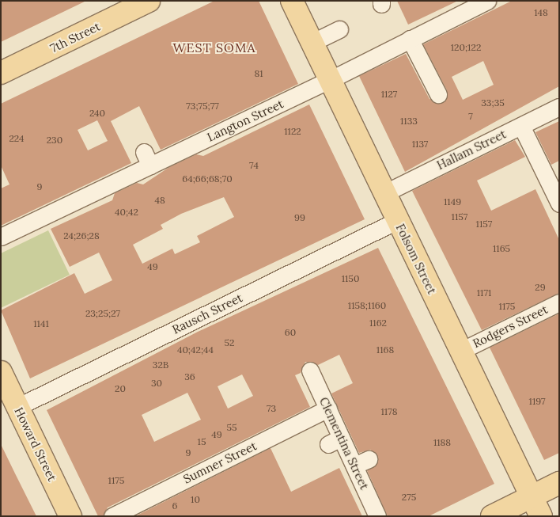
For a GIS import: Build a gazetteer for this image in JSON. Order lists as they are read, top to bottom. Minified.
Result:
{"streets":{"main road":["7th Street","Folsom Street","Howard Street"],"street":["Langton Street","Hallam Street","Rausch Street","Rodgers Street","Clementina Street","Sumner Street"]},"crossings":[["Langton Street","Folsom Street"],["Hallam Street","Folsom Street"],["Folsom Street","Rausch Street"],["Folsom Street","Rodgers Street"],["Rausch Street","Howard Street"],["Clementina Street","Sumner Street"]],"districts":["WEST SOMA"],"house_numbers":["148","120;122","81","1127","33;35","73;75;77","240","7","1133","1122","224","230","1137","74","64;66;68;70","9","48","1149","40;42","1157","99","1157","24;26;28","1165","49","1150","29","1171","1158;1160","1175","23;25;27","1162","1141","60","52","40;42;44","1168","32B","36","30","20","1197","73","1178","55","49","15","1188","9","1175","275","10","6"]}
